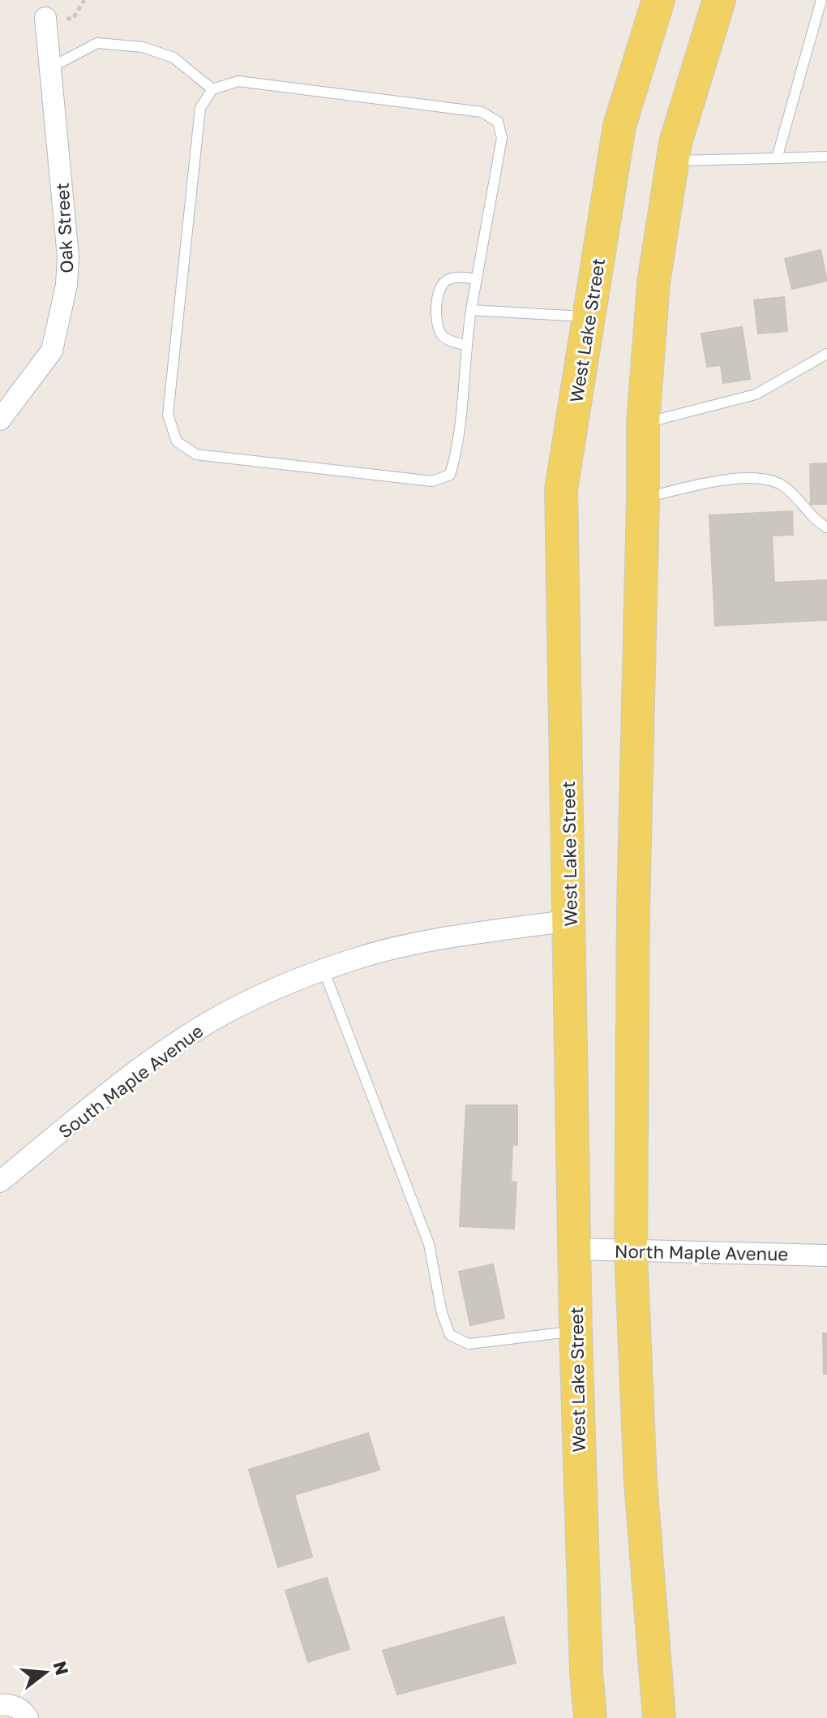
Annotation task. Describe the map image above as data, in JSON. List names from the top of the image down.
{
  "streets": {
    "main road": ["West Lake Street"],
    "street": ["Oak Street", "South Maple Avenue", "North Maple Avenue"]
  },
  "crossings": [
    ["West Lake Street", "South Maple Avenue"],
    ["West Lake Street", "North Maple Avenue"]
  ],
  "north": "right"
}
